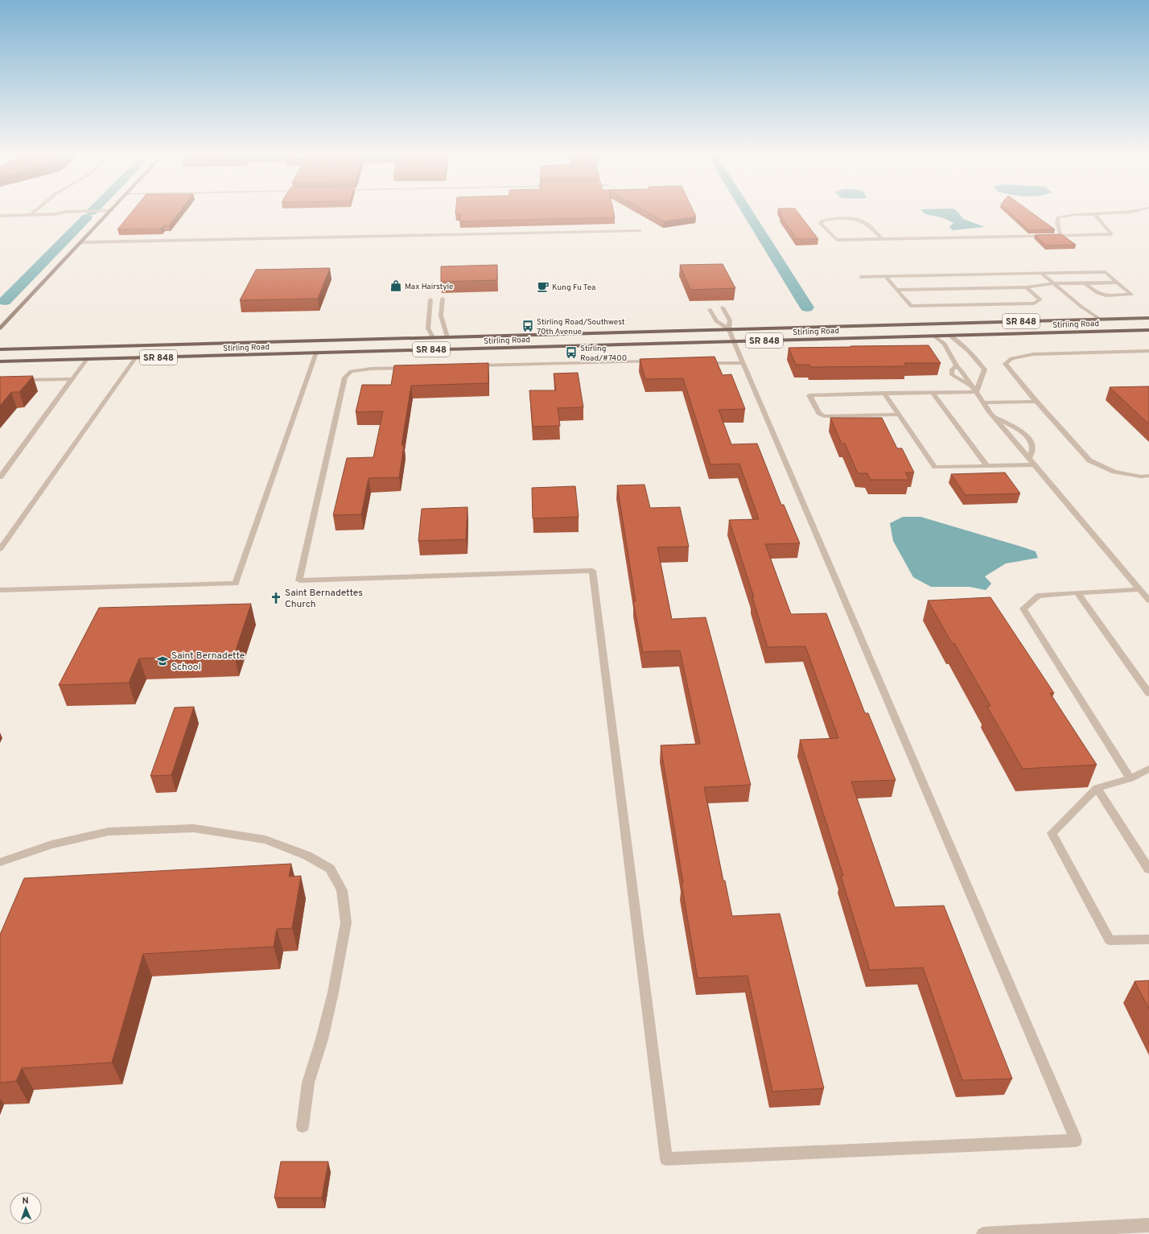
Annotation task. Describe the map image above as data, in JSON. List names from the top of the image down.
{
  "streets": {
    "main road": ["SR 848", "Stirling Road"]
  },
  "places": {
    "shop": ["Max Hairstyle"],
    "cafe": ["Kung Fu Tea"],
    "bus stop": ["Stirling Road/Southwest 70th Avenue", "Stirling Road/#7400"],
    "church": ["Saint Bernadettes Church"],
    "school or university": ["Saint Bernadette School"]
  },
  "north": "top"
}
